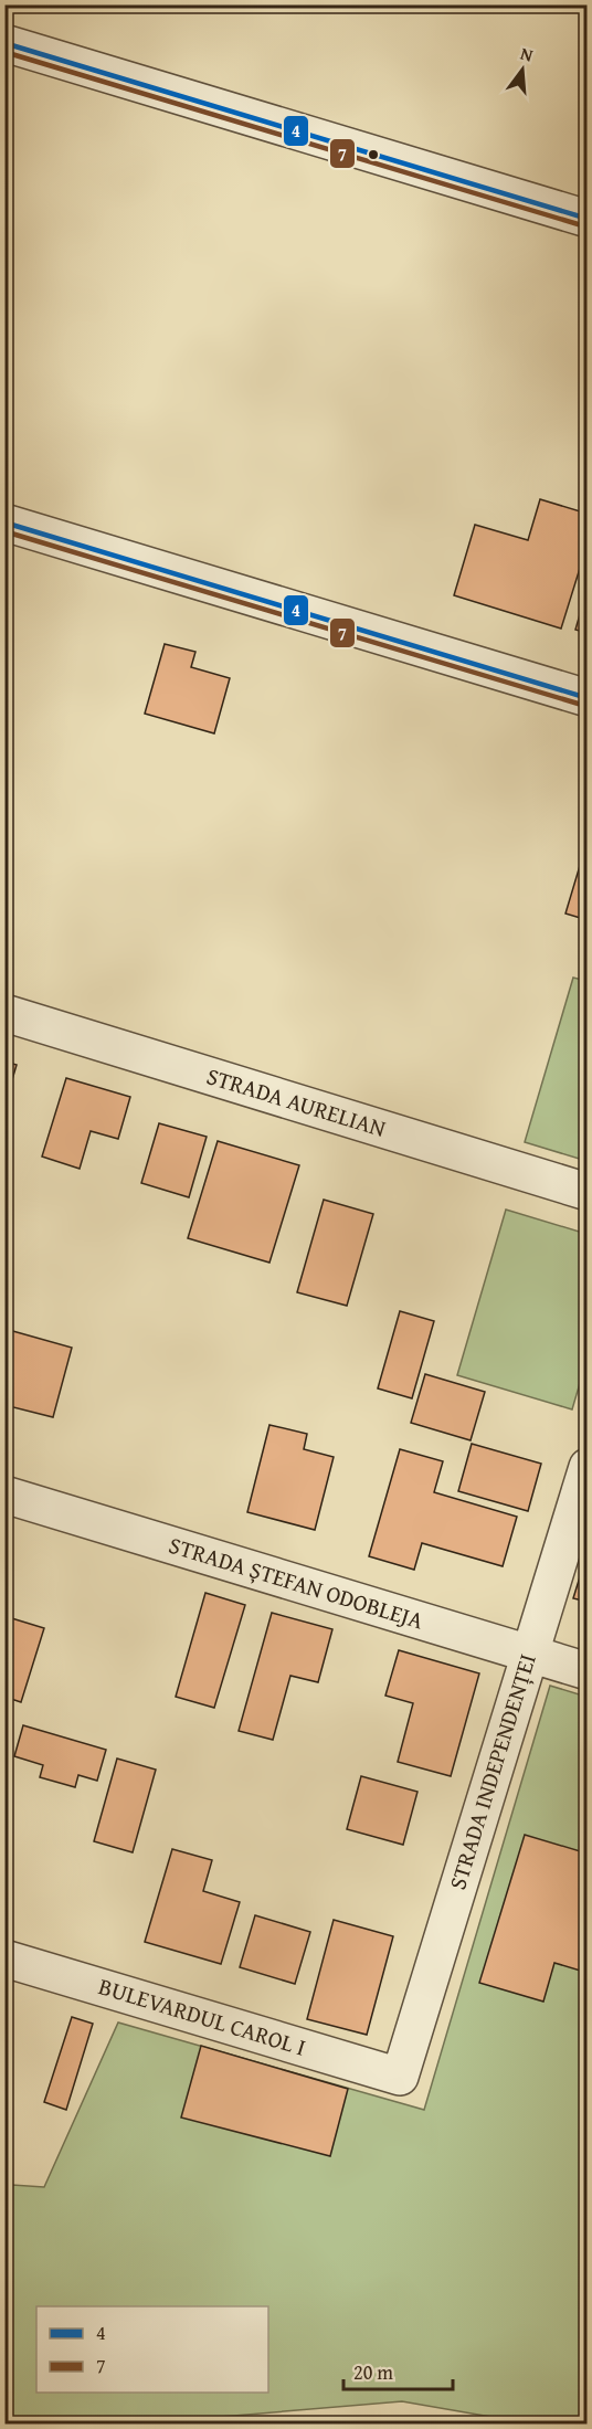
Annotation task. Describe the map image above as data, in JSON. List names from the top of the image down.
{
  "streets": {
    "street": [
      "STRADA AURELIAN",
      "STRADA ȘTEFAN ODOBLEJA",
      "STRADA INDEPENDENȚEI",
      "BULEVARDUL CAROL I"
    ]
  },
  "crossings": [
    ["STRADA ȘTEFAN ODOBLEJA", "STRADA INDEPENDENȚEI"],
    ["STRADA INDEPENDENȚEI", "BULEVARDUL CAROL I"]
  ],
  "lines": ["transit line 4", "transit line 7"],
  "legend": ["4", "7"],
  "scale_bar": "20 m",
  "north": "top"
}
